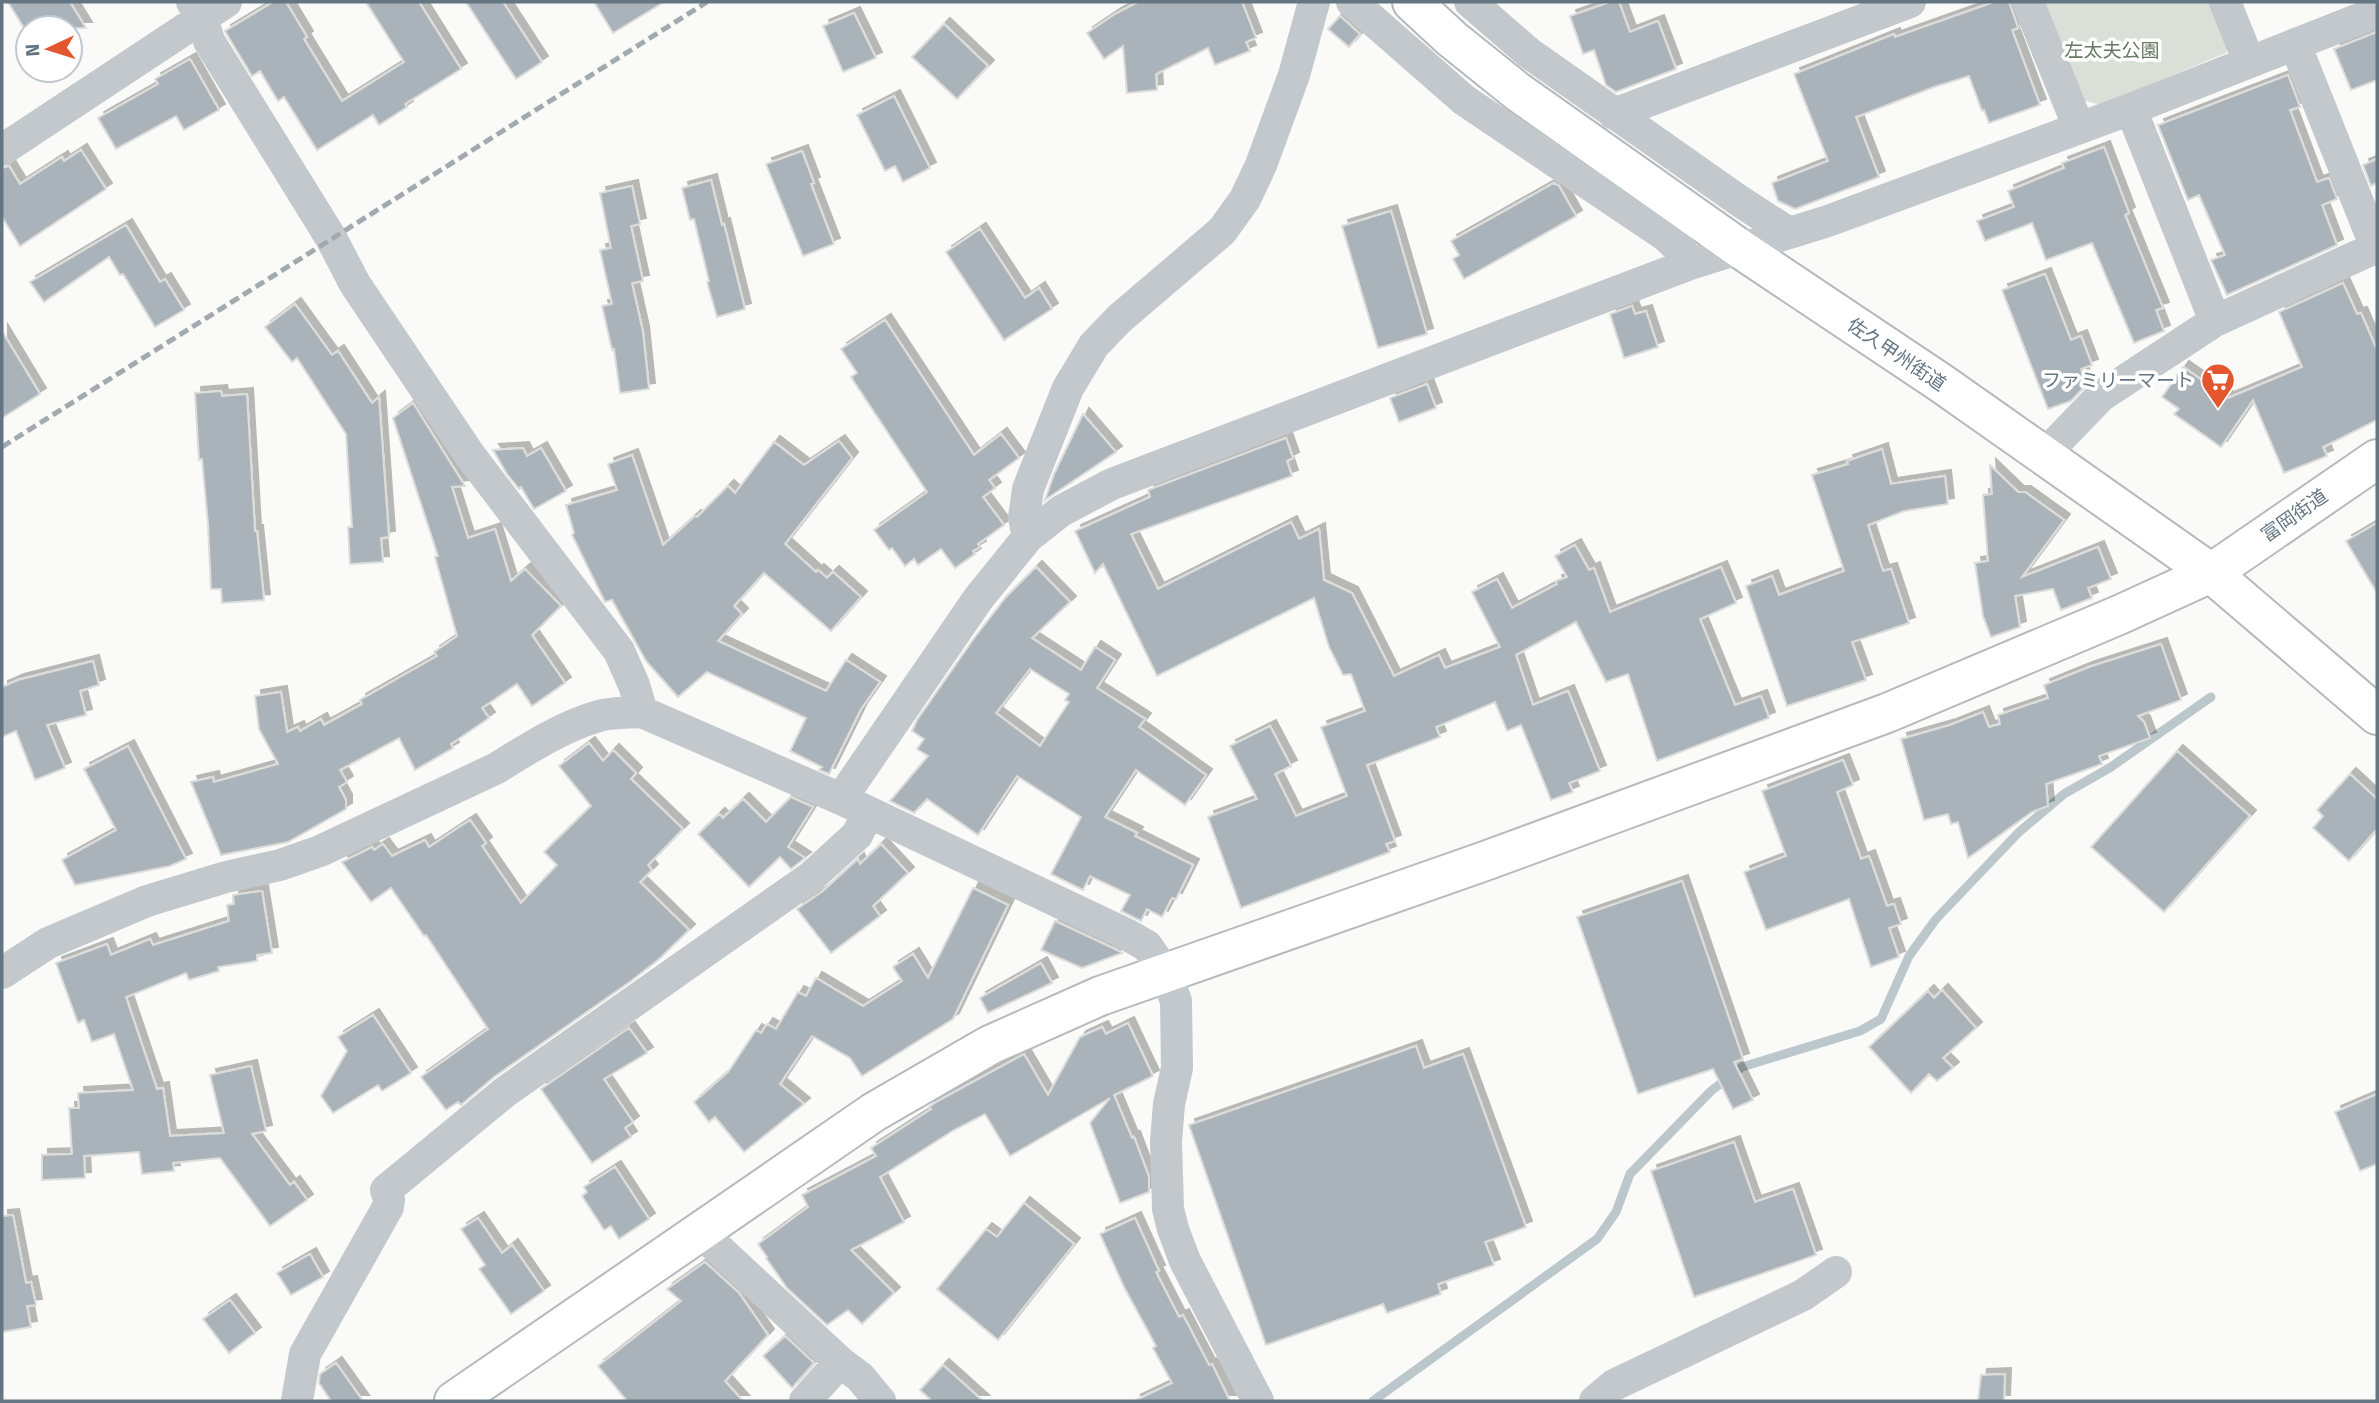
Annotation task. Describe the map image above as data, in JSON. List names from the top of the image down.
{
  "streets": {
    "main road": ["佐久甲州街道", "富岡街道"]
  },
  "crossings": [
    ["佐久甲州街道", "富岡街道"]
  ],
  "parks": ["左太夫公園"],
  "places": {
    "supermarket": ["ファミリーマート"]
  },
  "north": "left"
}
